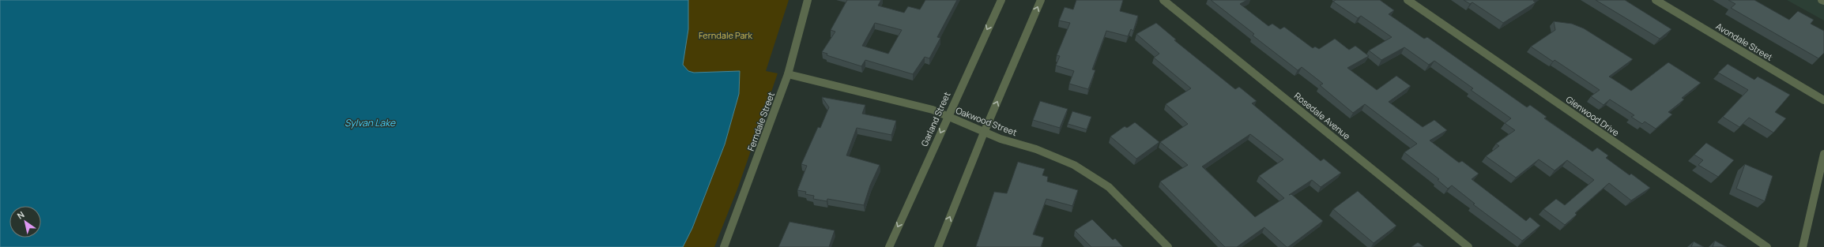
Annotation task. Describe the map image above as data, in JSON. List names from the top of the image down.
{
  "streets": {
    "street": [
      "Avondale Street",
      "Rosedale Avenue",
      "Glenwood Drive",
      "Garland Street",
      "Ferndale Street",
      "Oakwood Street"
    ]
  },
  "crossings": [
    ["Garland Street", "Oakwood Street"],
    ["Ferndale Street", "Oakwood Street"]
  ],
  "water": ["Sylvan Lake"],
  "parks": ["Ferndale Park"],
  "north": "top left"
}
